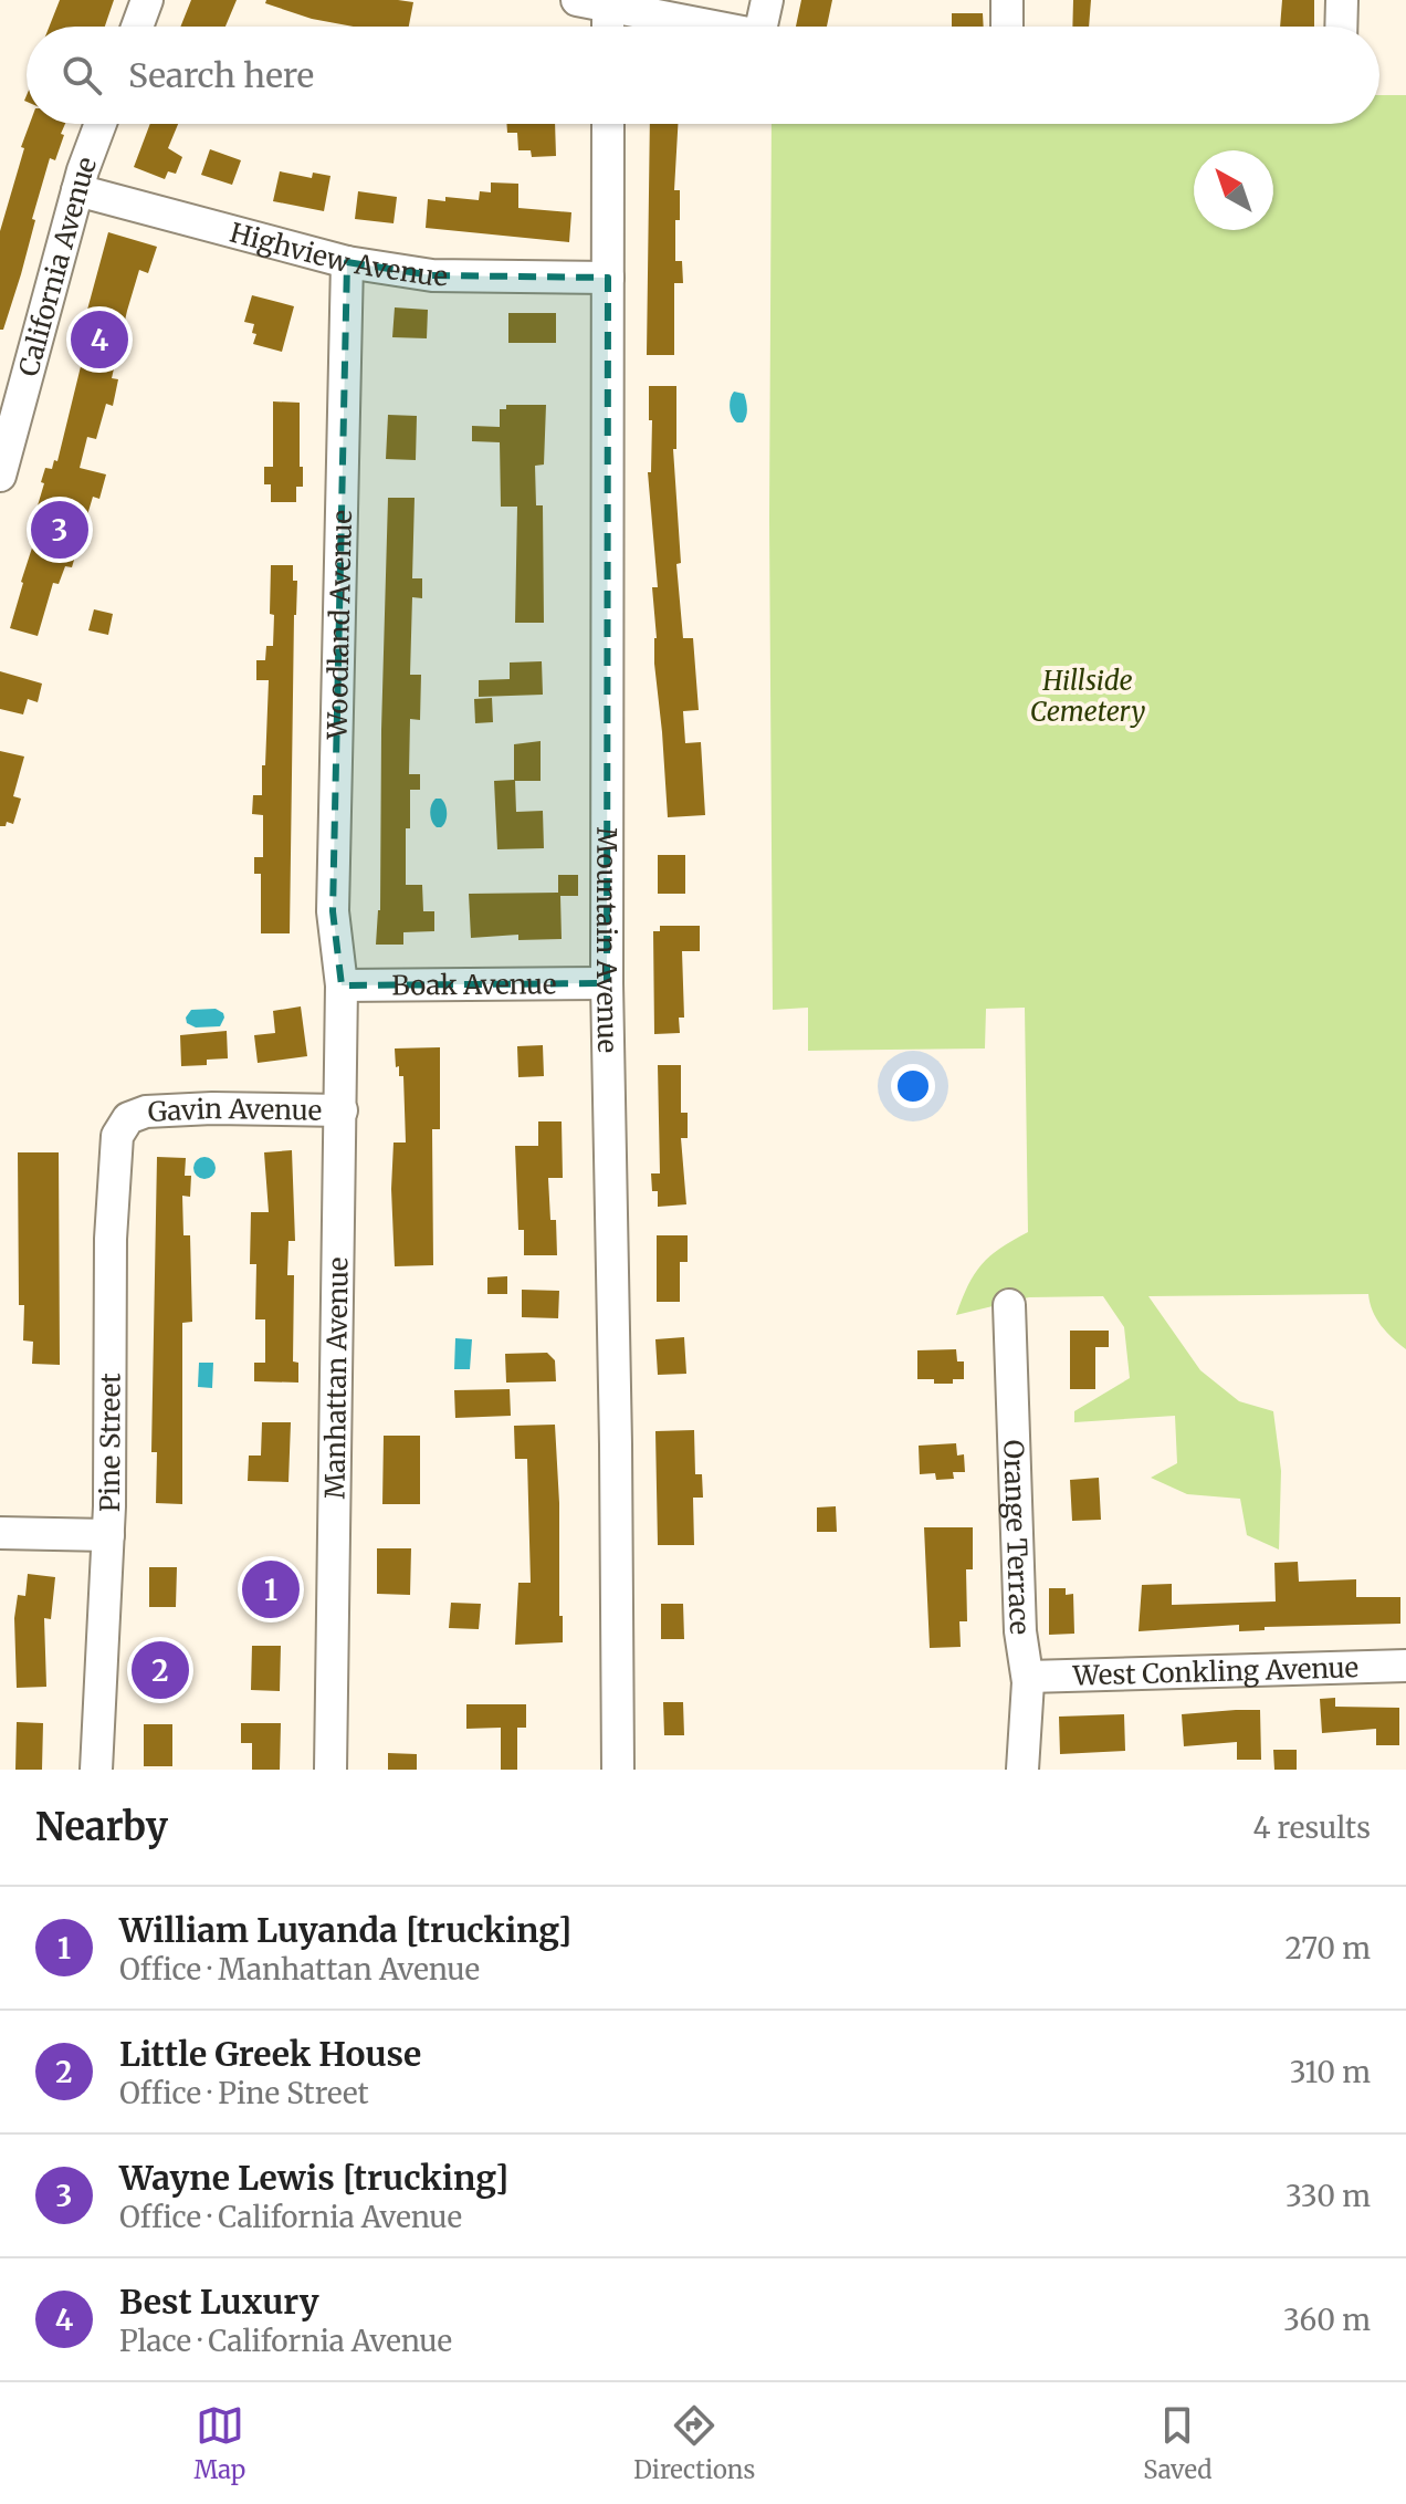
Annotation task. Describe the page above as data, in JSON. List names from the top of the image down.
{
  "streets": {
    "street": [
      "Highview Avenue",
      "California Avenue",
      "Woodland Avenue",
      "Mountain Avenue",
      "Boak Avenue",
      "Gavin Avenue",
      "Manhattan Avenue",
      "Pine Street",
      "Orange Terrace",
      "West Conkling Avenue"
    ]
  },
  "crossings": [
    ["Highview Avenue", "California Avenue"],
    ["Highview Avenue", "Woodland Avenue"],
    ["Highview Avenue", "Mountain Avenue"],
    ["Woodland Avenue", "Boak Avenue"],
    ["Woodland Avenue", "Manhattan Avenue"],
    ["Mountain Avenue", "Boak Avenue"],
    ["Boak Avenue", "Manhattan Avenue"],
    ["Gavin Avenue", "Manhattan Avenue"],
    ["Gavin Avenue", "Pine Street"],
    ["Orange Terrace", "West Conkling Avenue"]
  ],
  "parks": ["Hillside Cemetery"],
  "north": "top left",
  "page": {
    "search": "Search here",
    "pins": [
      "4",
      "3",
      "1",
      "2"
    ],
    "heading": ["Nearby", "4 results"],
    "list": [
      {
        "mark": "1",
        "name": "William Luyanda [trucking]",
        "note": "Office · Manhattan Avenue",
        "value": "270 m"
      },
      {
        "mark": "2",
        "name": "Little Greek House",
        "note": "Office · Pine Street",
        "value": "310 m"
      },
      {
        "mark": "3",
        "name": "Wayne Lewis [trucking]",
        "note": "Office · California Avenue",
        "value": "330 m"
      },
      {
        "mark": "4",
        "name": "Best Luxury",
        "note": "Place · California Avenue",
        "value": "360 m"
      }
    ],
    "nav": ["Map", "Directions", "Saved"]
  }
}
